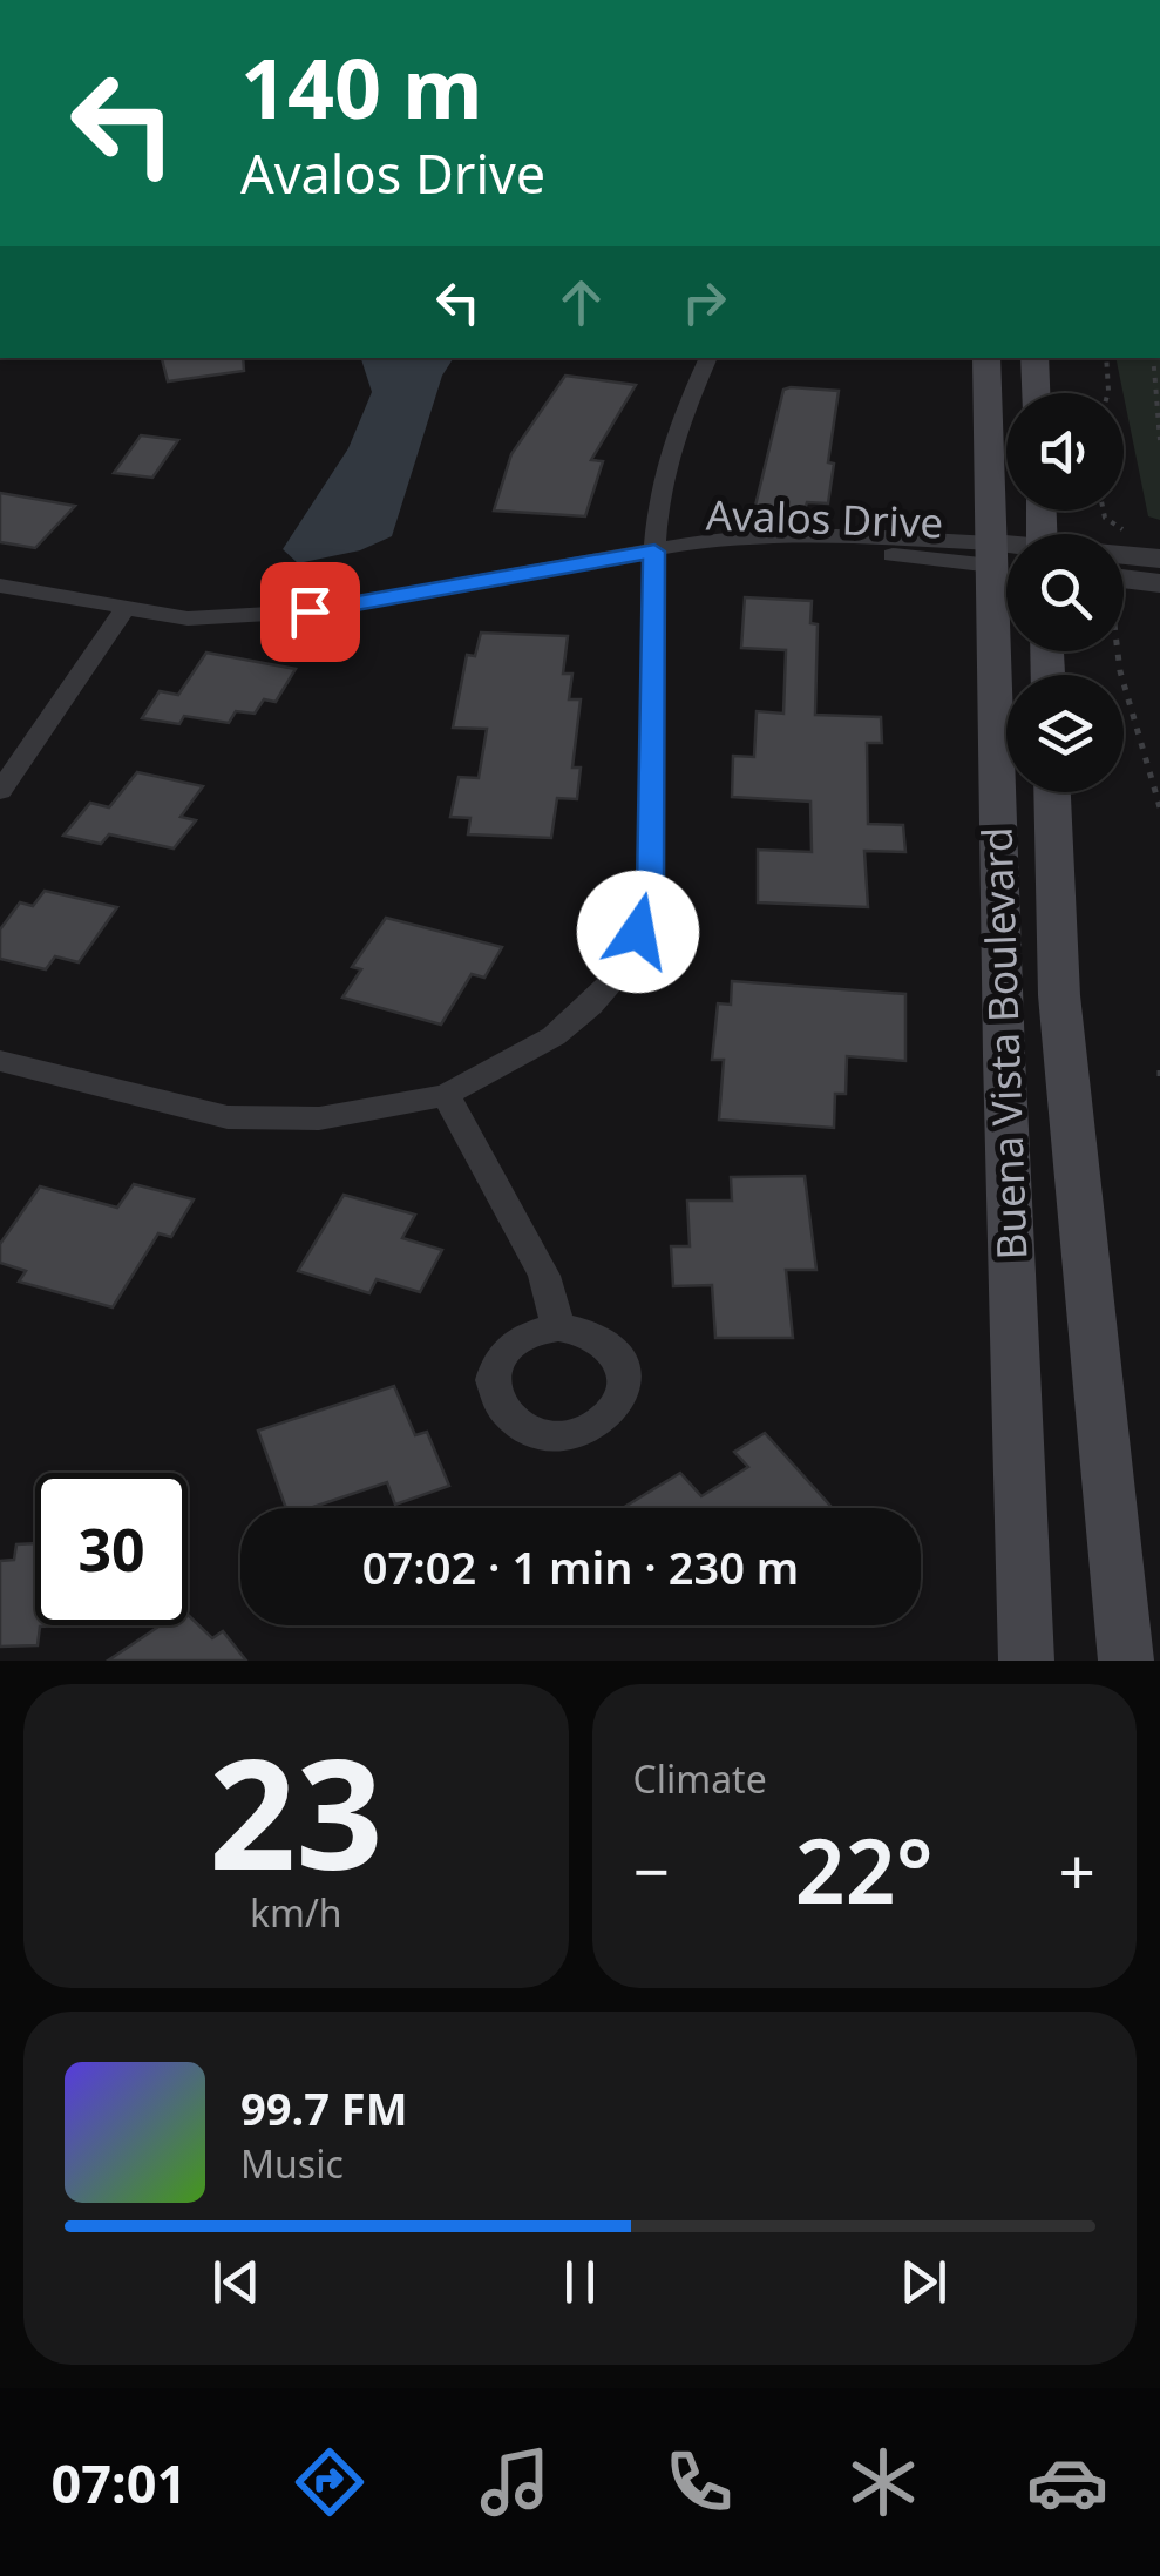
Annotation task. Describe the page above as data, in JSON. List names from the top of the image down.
{
  "streets": {
    "main road": ["Buena Vista Boulevard"],
    "street": ["Avalos Drive"]
  },
  "page": {
    "turn": ["140 m", "Avalos Drive"],
    "limit": "30",
    "trip": "07:02 · 1 min · 230 m",
    "tile": [
      ["23", "km/h"],
      "Climate"
    ],
    "heat": ["−", "22°", "+"],
    "song": ["99.7 FM", "Music"],
    "tabs": "07:01"
  }
}
